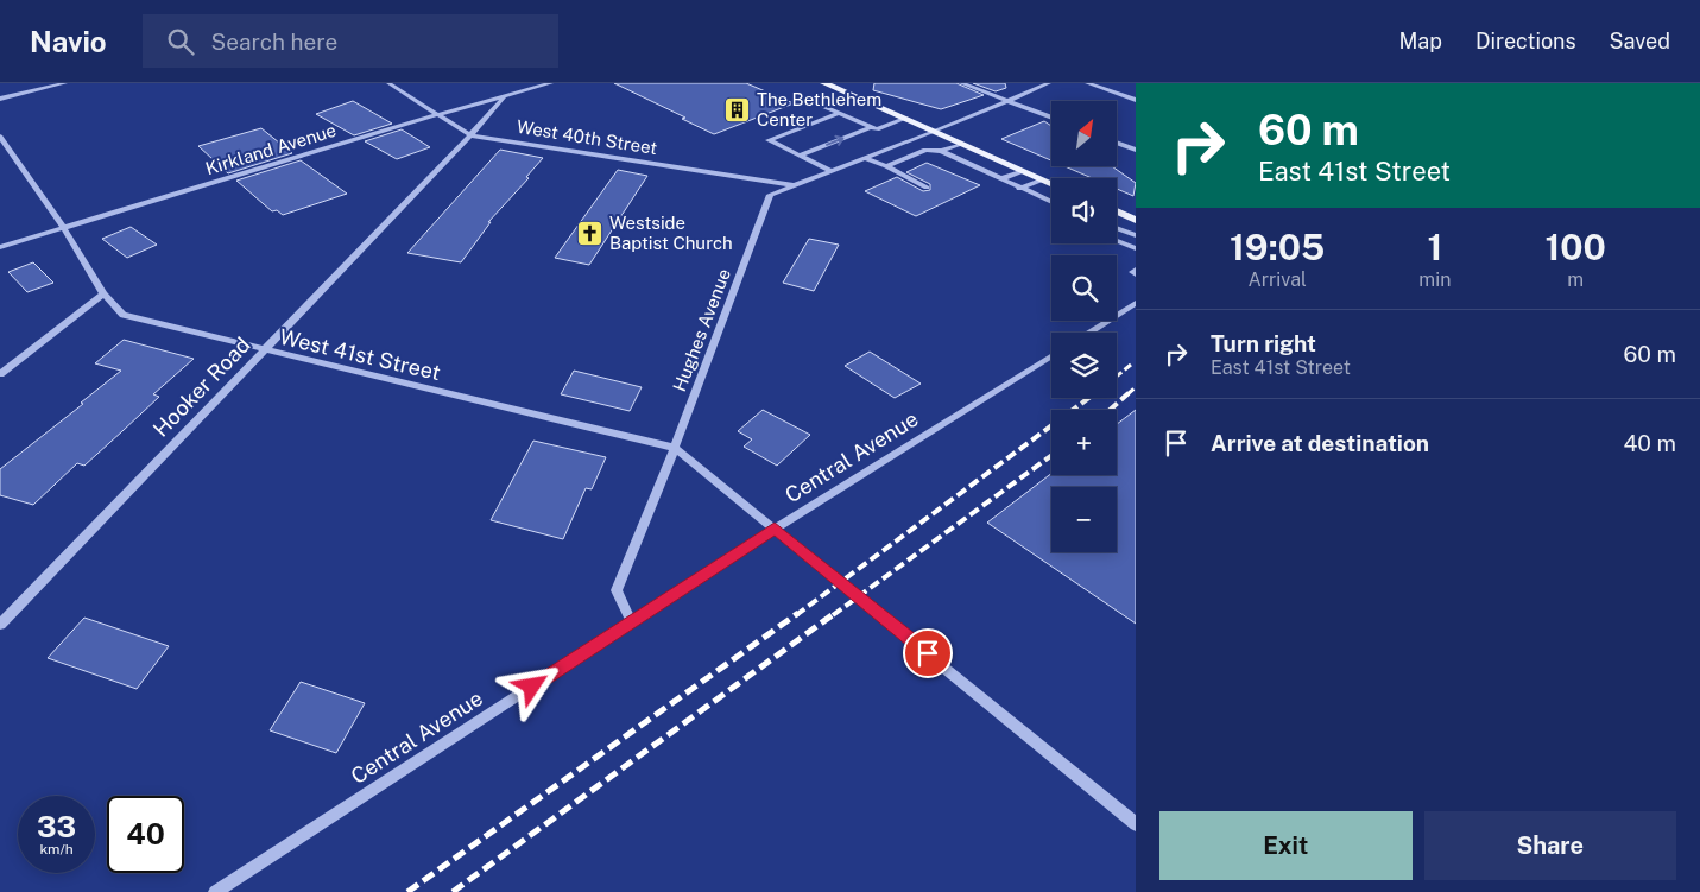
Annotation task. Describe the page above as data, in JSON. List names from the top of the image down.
{
  "streets": {
    "street": [
      "West 40th Street",
      "Kirkland Avenue",
      "Hughes Avenue",
      "West 41st Street",
      "Hooker Road",
      "Central Avenue"
    ]
  },
  "crossings": [
    ["West 40th Street", "Kirkland Avenue"],
    ["West 40th Street", "Hughes Avenue"],
    ["West 40th Street", "Hooker Road"],
    ["Kirkland Avenue", "West 41st Street"],
    ["Kirkland Avenue", "Hooker Road"],
    ["Hughes Avenue", "West 41st Street"],
    ["Hughes Avenue", "Central Avenue"],
    ["West 41st Street", "Hooker Road"],
    ["West 41st Street", "Central Avenue"]
  ],
  "places": {
    "building": ["The Bethlehem Center"],
    "church": ["Westside Baptist Church"]
  },
  "north": "top right",
  "page": {
    "header": "Navio",
    "search": "Search here",
    "nav": ["Map", "Directions", "Saved"],
    "turn": ["60 m", "East 41st Street"],
    "map_buttons": ["+", "−"],
    "eta": [
      "19:05",
      "Arrival",
      "1",
      "min",
      "100",
      "m"
    ],
    "list": [
      {
        "name": "Turn right",
        "note": "East 41st Street",
        "value": "60 m"
      },
      {
        "name": "Arrive at destination",
        "value": "40 m"
      }
    ],
    "speed": "33 km/h",
    "limit": "40",
    "buttons": ["Exit", "Share"]
  }
}
